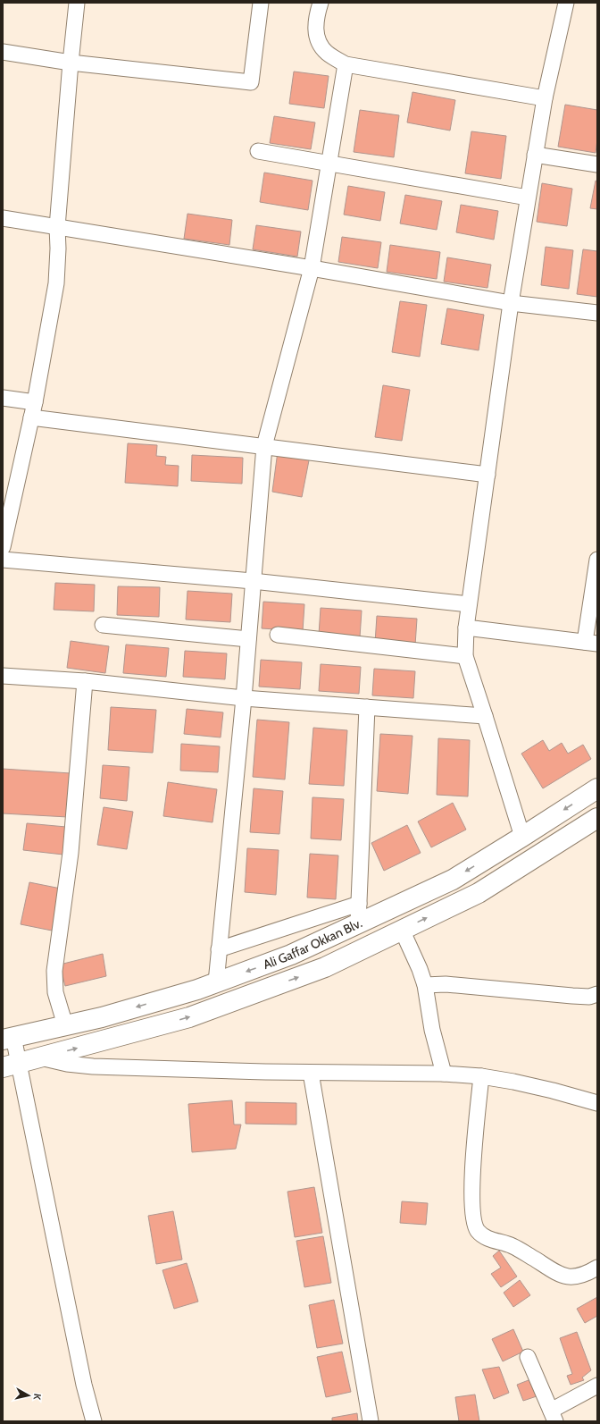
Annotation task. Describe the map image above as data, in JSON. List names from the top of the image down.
{
  "streets": {
    "main road": ["Ali Gaffar Okkan Blv."]
  },
  "north": "right"
}
